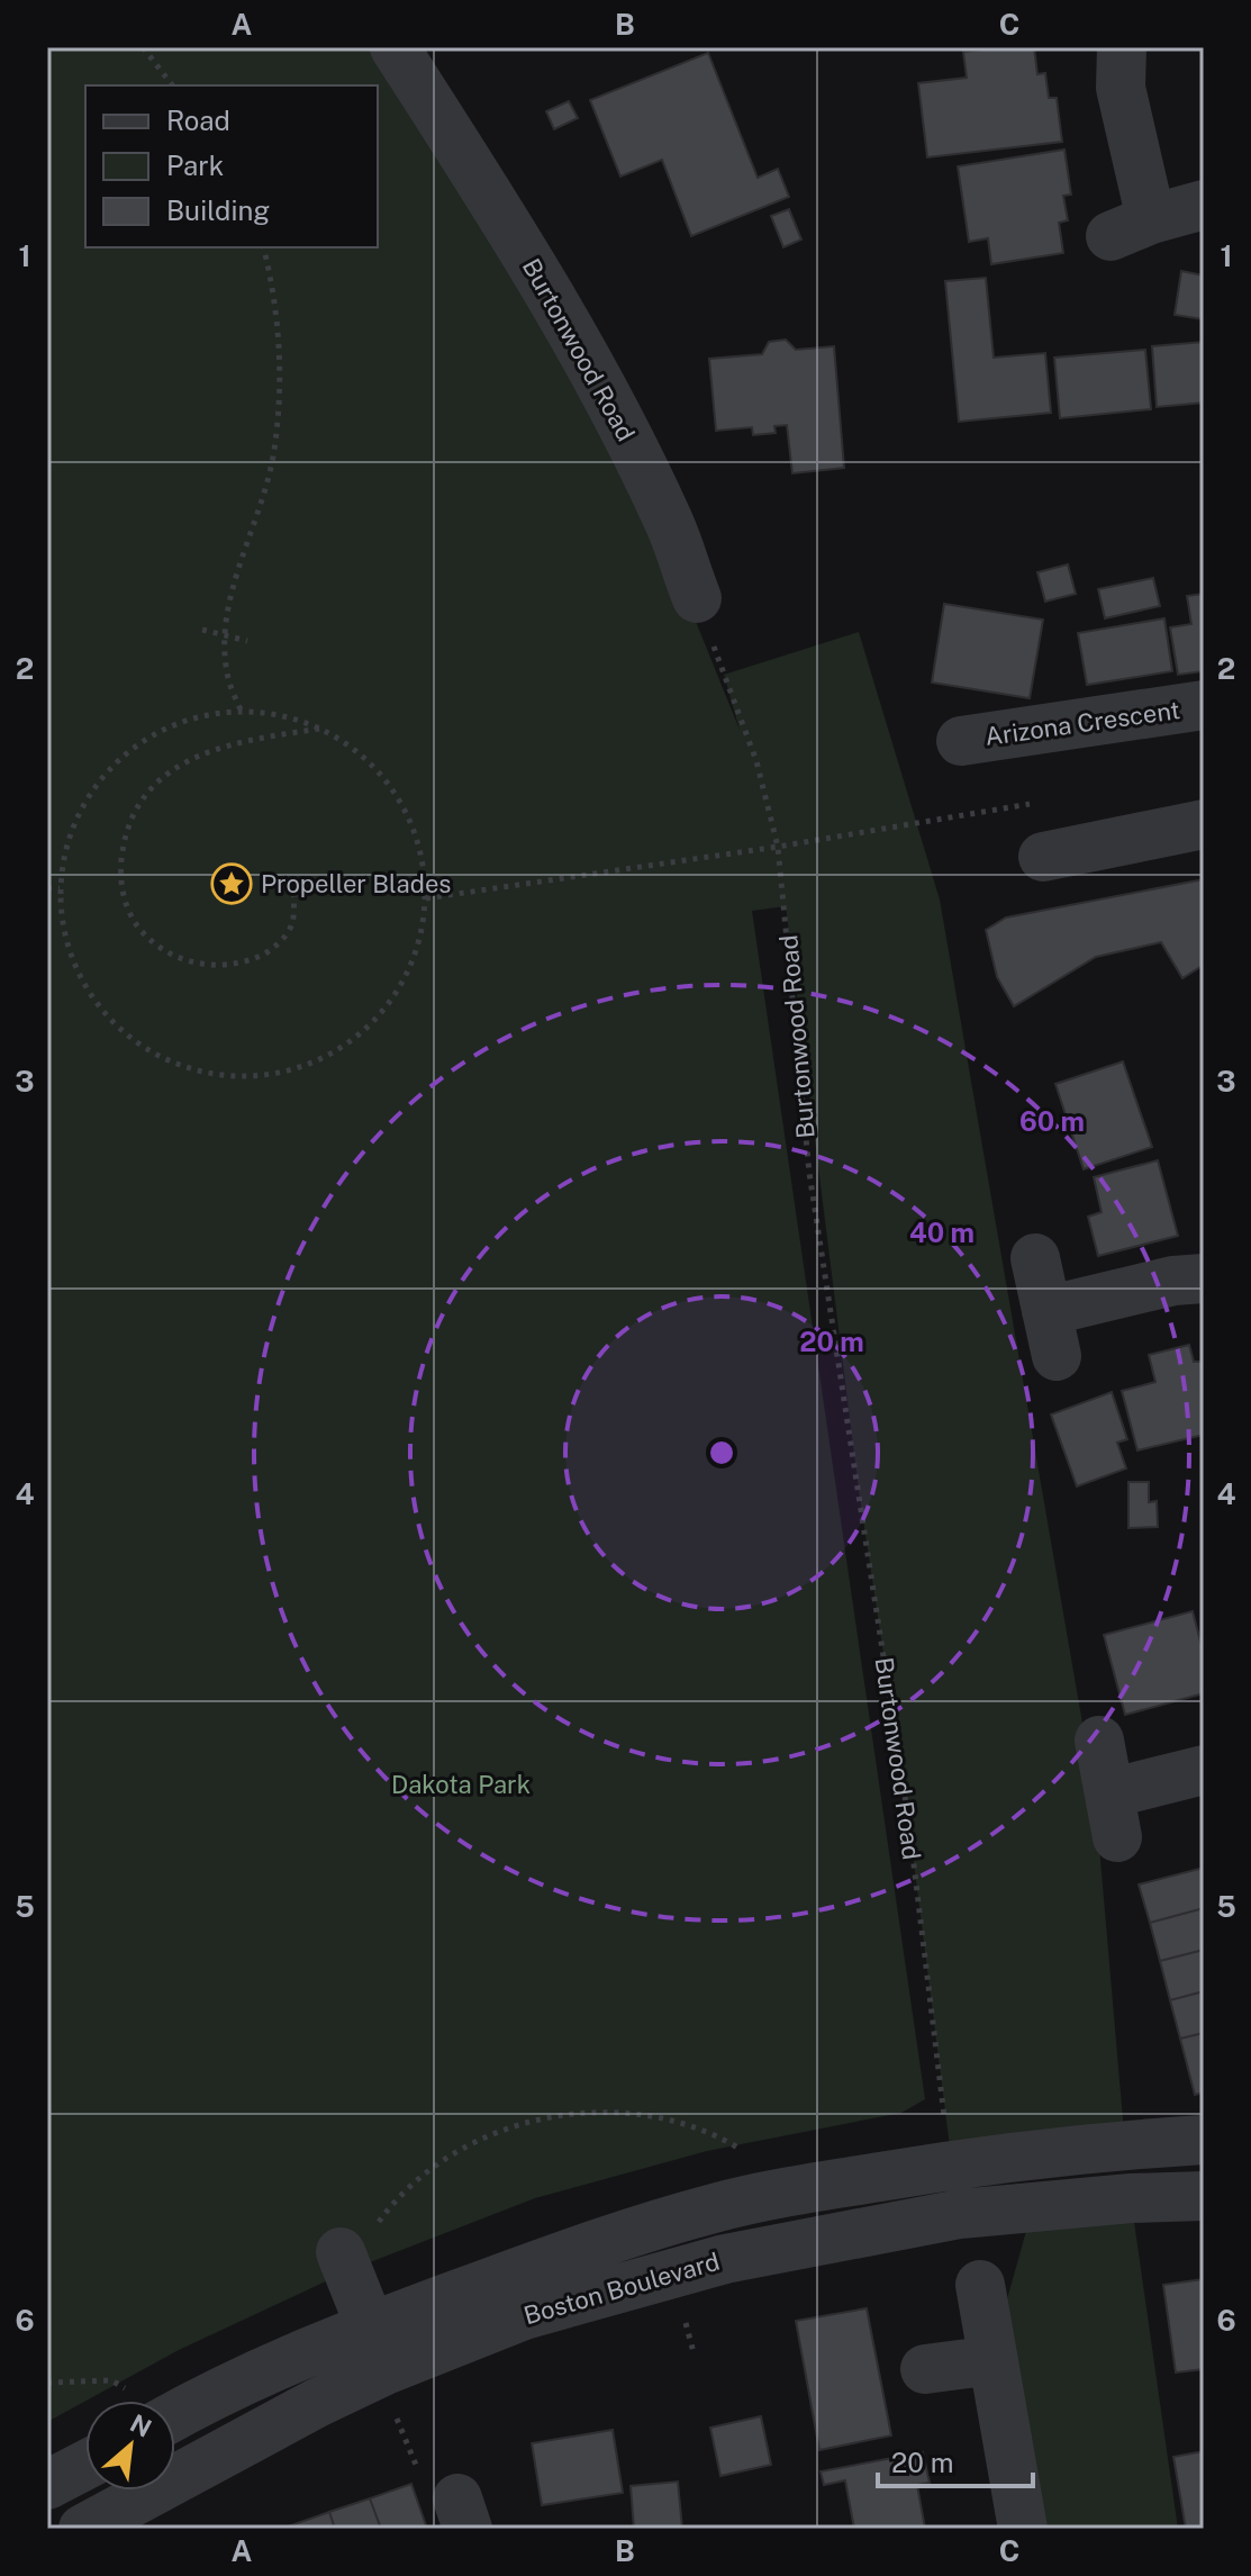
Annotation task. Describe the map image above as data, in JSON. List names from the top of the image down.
{
  "streets": {
    "street": ["Burtonwood Road", "Arizona Crescent", "Boston Boulevard"]
  },
  "parks": ["Dakota Park"],
  "places": {
    "place": ["Propeller Blades"]
  },
  "legend": ["Road", "Park", "Building"],
  "scale_bar": "20 m",
  "north": "top right",
  "grid": {
    "columns": ["A", "B", "C"],
    "rows": [
      "1",
      "2",
      "3",
      "4",
      "5",
      "6"
    ]
  },
  "rings": ["60 m", "40 m", "20 m"]
}
